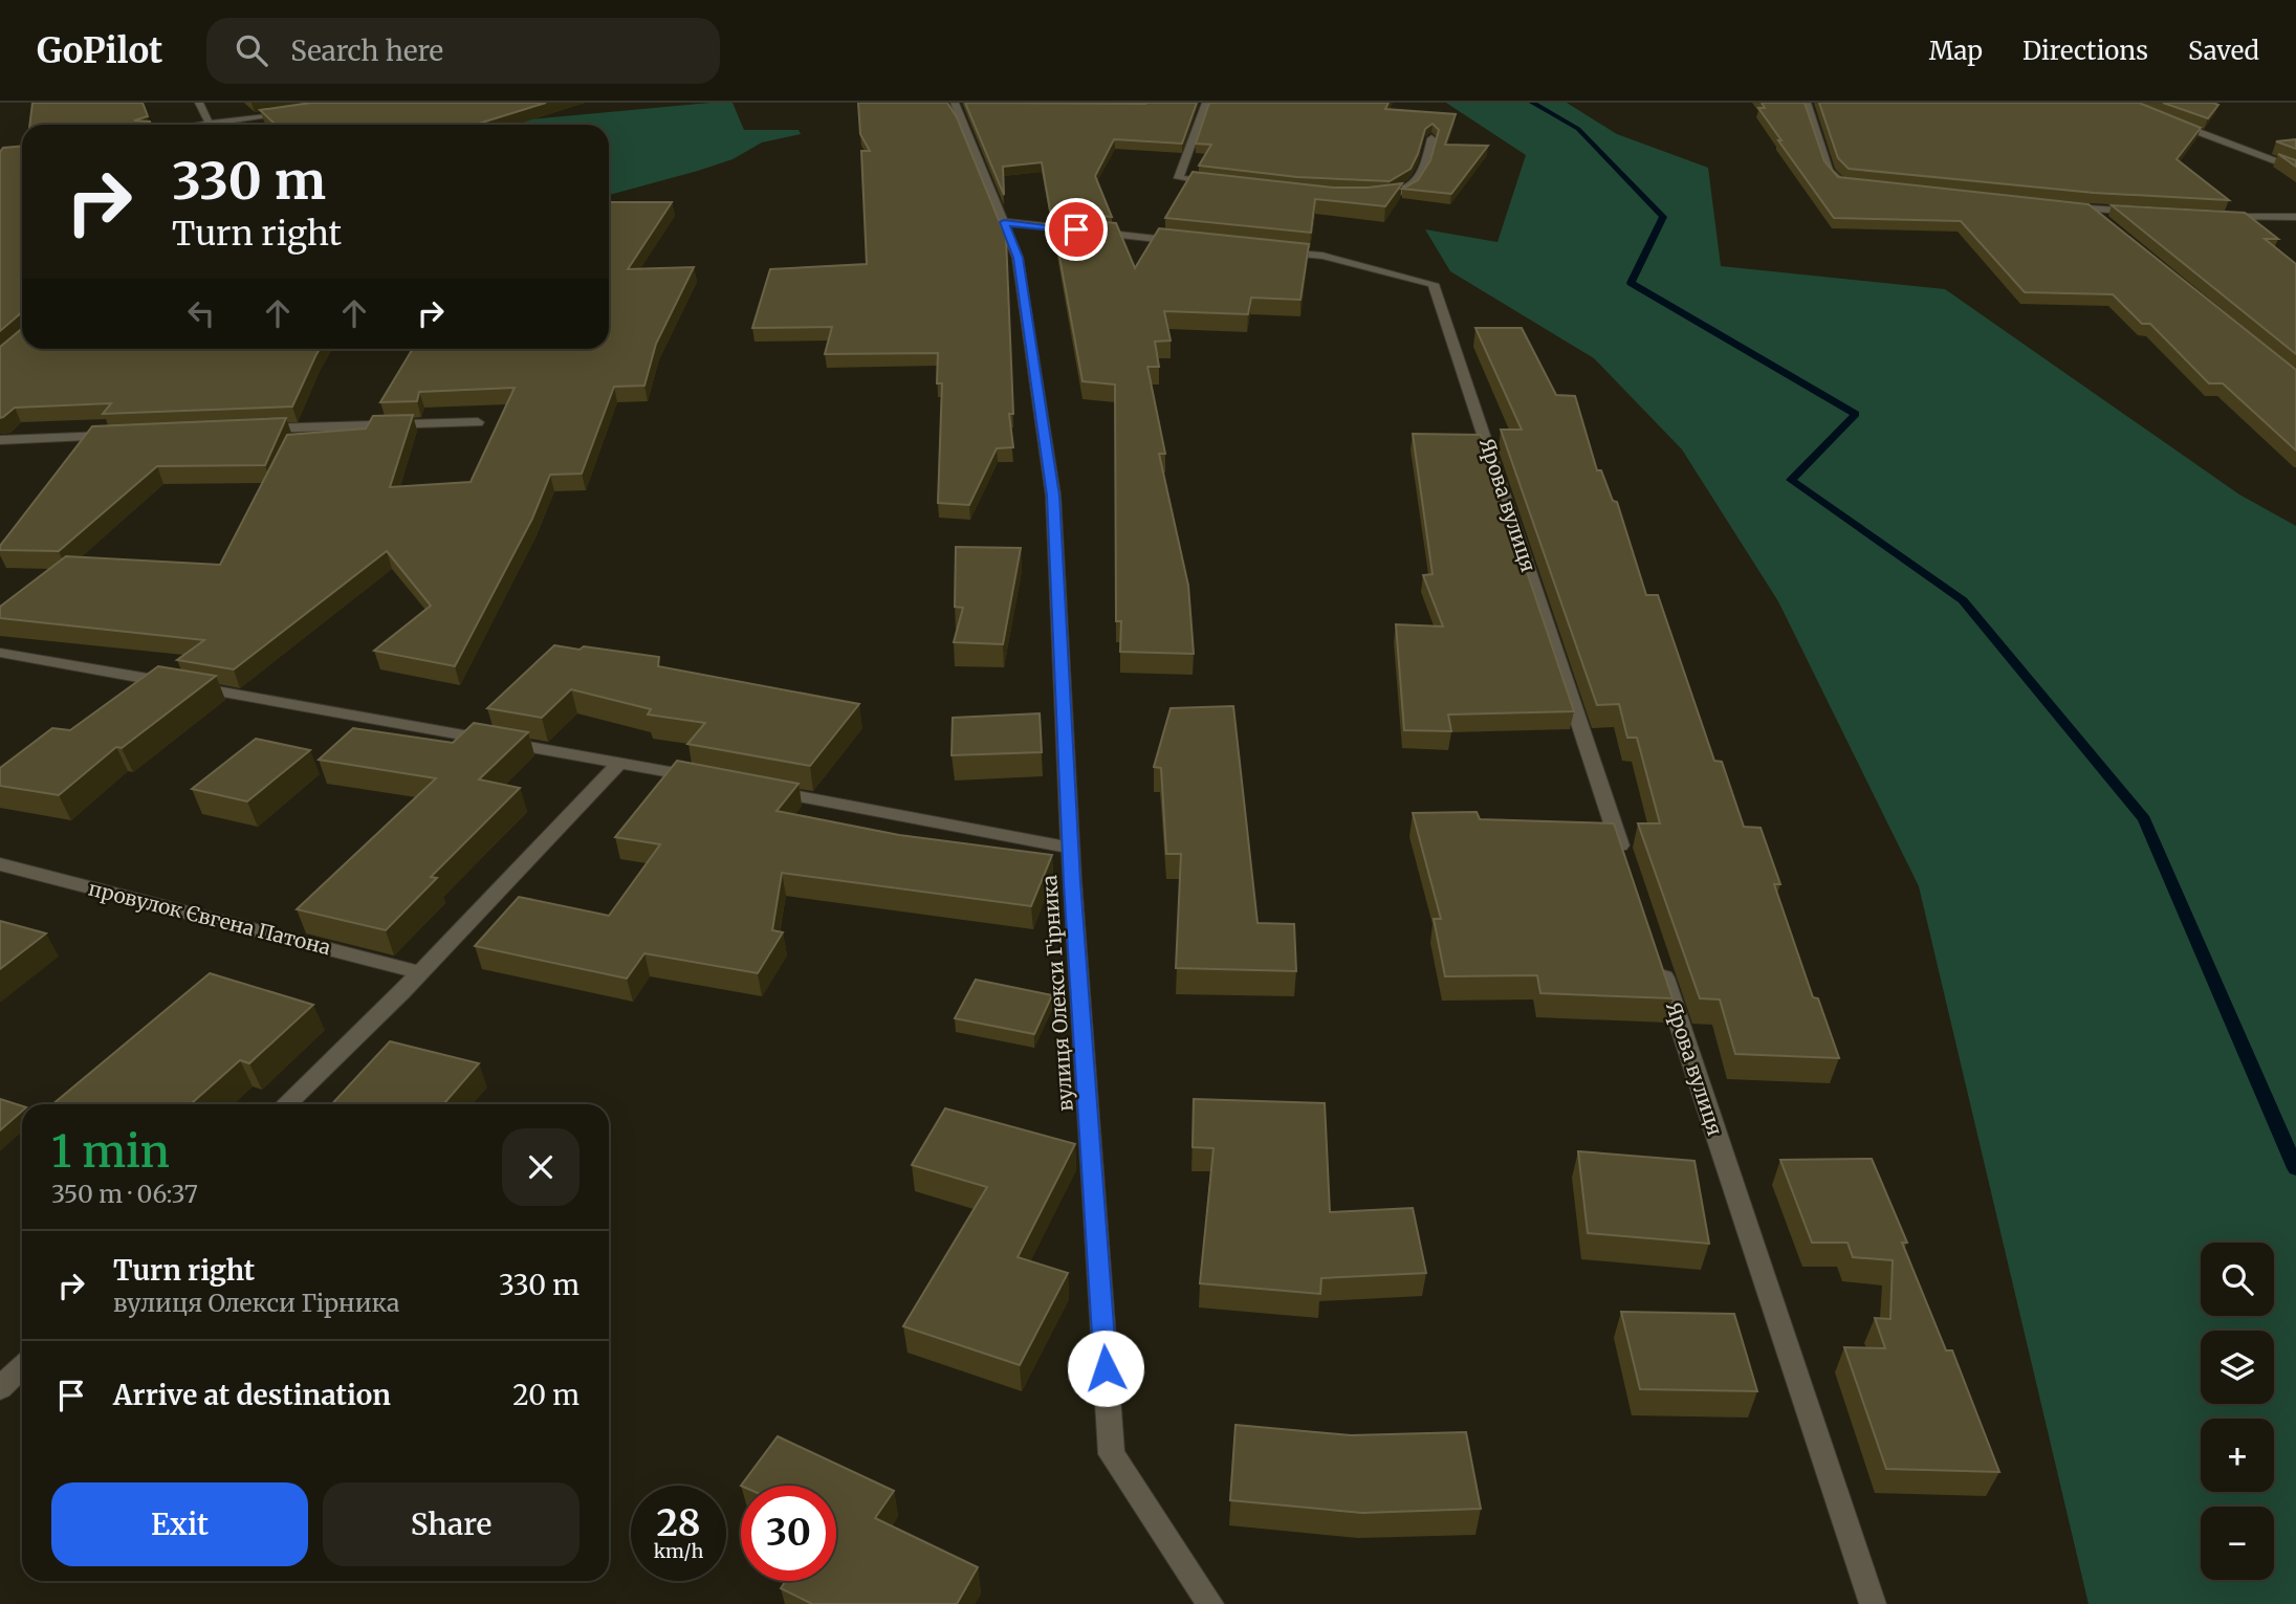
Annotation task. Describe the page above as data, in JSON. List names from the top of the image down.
{
  "streets": {
    "street": ["Ярова вулиця", "провулок Євгена Патона", "вулиця Олекси Гірника"]
  },
  "page": {
    "header": "GoPilot",
    "search": "Search here",
    "nav": ["Map", "Directions", "Saved"],
    "turn": ["330 m", "Turn right"],
    "heading": ["1 min", "350 m · 06:37"],
    "list": [
      {
        "name": "Turn right",
        "note": "вулиця Олекси Гірника",
        "value": "330 m"
      },
      {
        "name": "Arrive at destination",
        "value": "20 m"
      }
    ],
    "map_buttons": ["+", "−"],
    "buttons": ["Exit", "Share"],
    "speed": "28 km/h",
    "limit": "30"
  }
}
